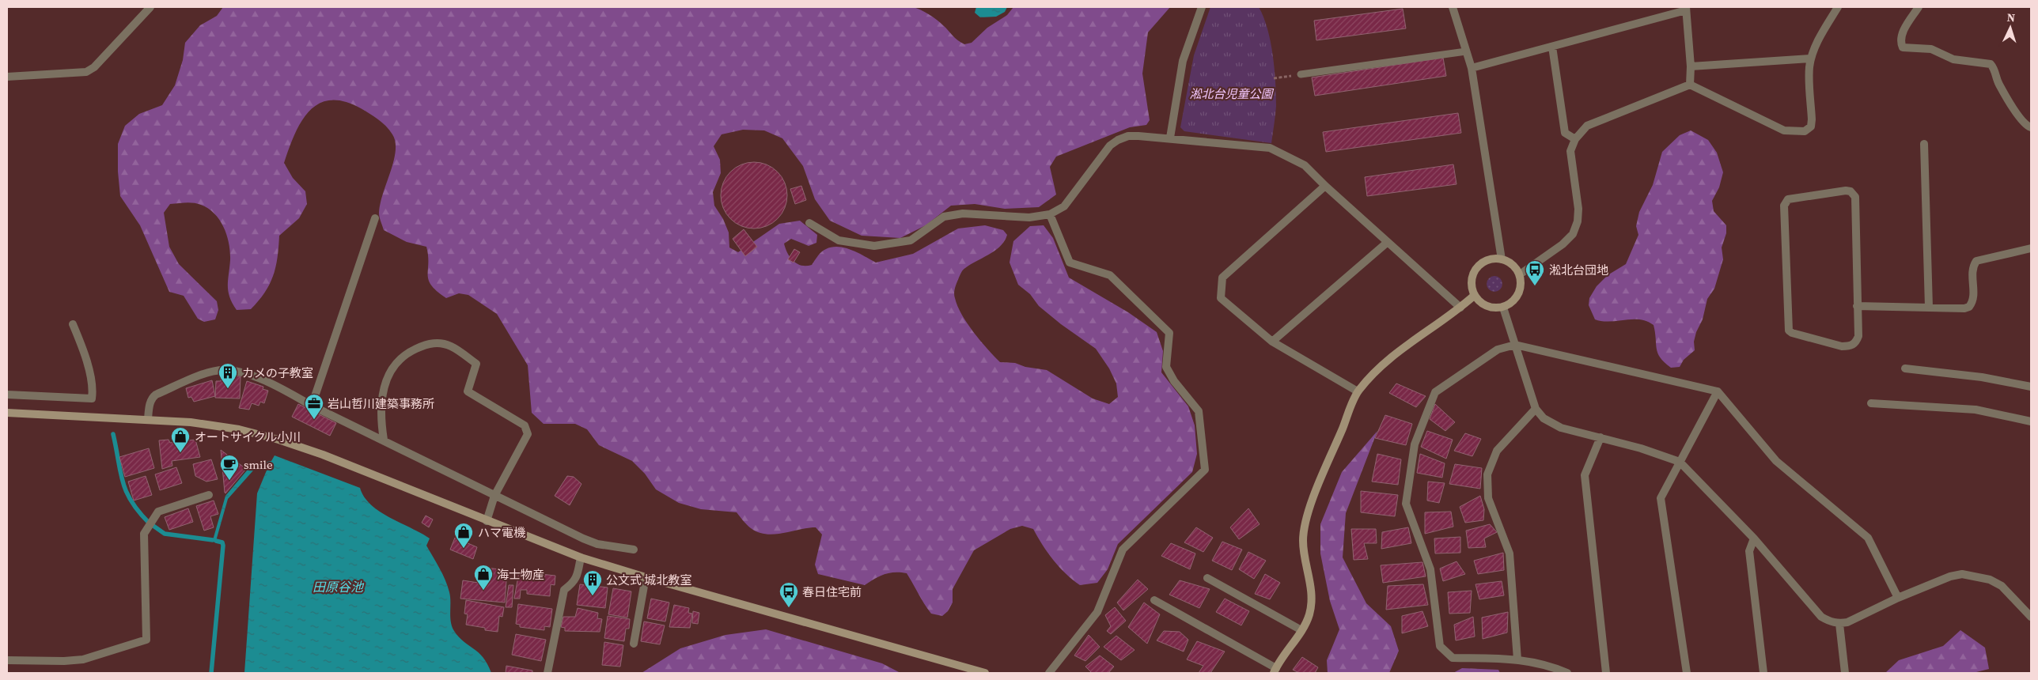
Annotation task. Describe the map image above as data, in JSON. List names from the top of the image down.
{
  "water": ["田原谷池"],
  "parks": ["淞北台児童公園"],
  "places": {
    "bus stop": ["淞北台団地", "春日住宅前"],
    "building": ["カメの子教室", "公文式 城北教室"],
    "office": ["岩山哲川建築事務所"],
    "shop": ["オートサイクル小川", "ハマ電機", "海士物産"],
    "cafe": ["smile"]
  },
  "north": "top"
}
